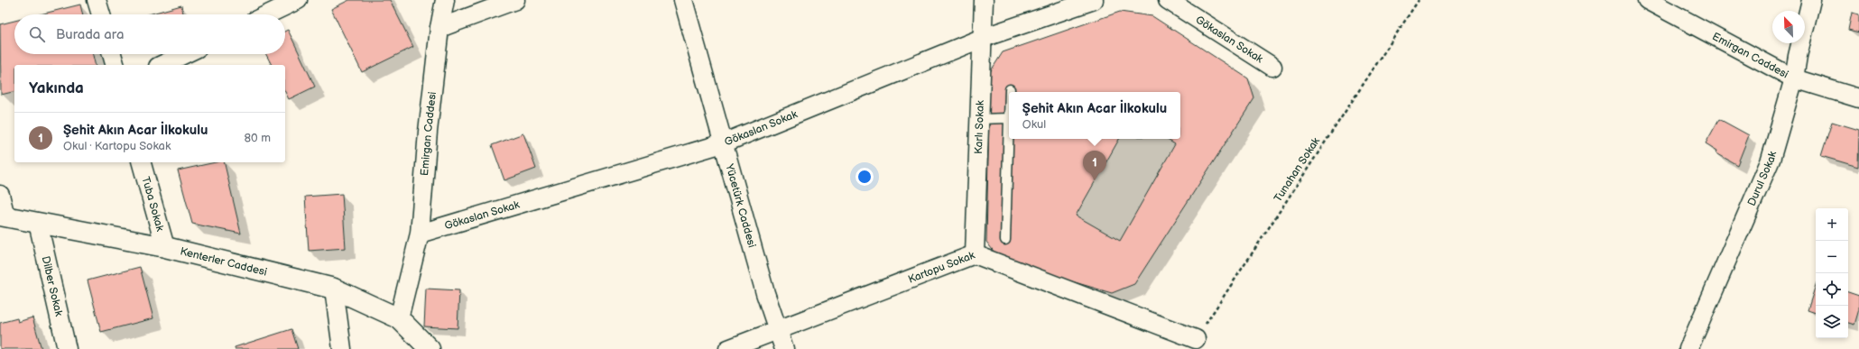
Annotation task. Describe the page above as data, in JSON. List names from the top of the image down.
{
  "streets": {
    "street": [
      "Gökaslan Sokak",
      "Emirgan Caddesi",
      "Karlı Sokak",
      "Durul Sokak",
      "Tuba Sokak",
      "Yücetürk Caddesi",
      "Kenterler Caddesi",
      "Kartopu Sokak",
      "Dilber Sokak"
    ],
    "path": ["Tunahan Sokak"]
  },
  "crossings": [
    ["Gökaslan Sokak", "Emirgan Caddesi"],
    ["Gökaslan Sokak", "Karlı Sokak"],
    ["Gökaslan Sokak", "Yücetürk Caddesi"],
    ["Emirgan Caddesi", "Durul Sokak"],
    ["Emirgan Caddesi", "Kenterler Caddesi"],
    ["Karlı Sokak", "Kartopu Sokak"],
    ["Tunahan Sokak", "Kartopu Sokak"],
    ["Tuba Sokak", "Kenterler Caddesi"],
    ["Yücetürk Caddesi", "Kartopu Sokak"],
    ["Kenterler Caddesi", "Dilber Sokak"]
  ],
  "north": "top left",
  "page": {
    "search": "Burada ara",
    "heading": "Yakında",
    "popup": ["Şehit Akın Acar İlkokulu", "Okul"],
    "list": [
      {
        "mark": "1",
        "name": "Şehit Akın Acar İlkokulu",
        "note": "Okul · Kartopu Sokak",
        "value": "80 m"
      }
    ],
    "pins": "1",
    "map_buttons": ["+", "−"]
  }
}
